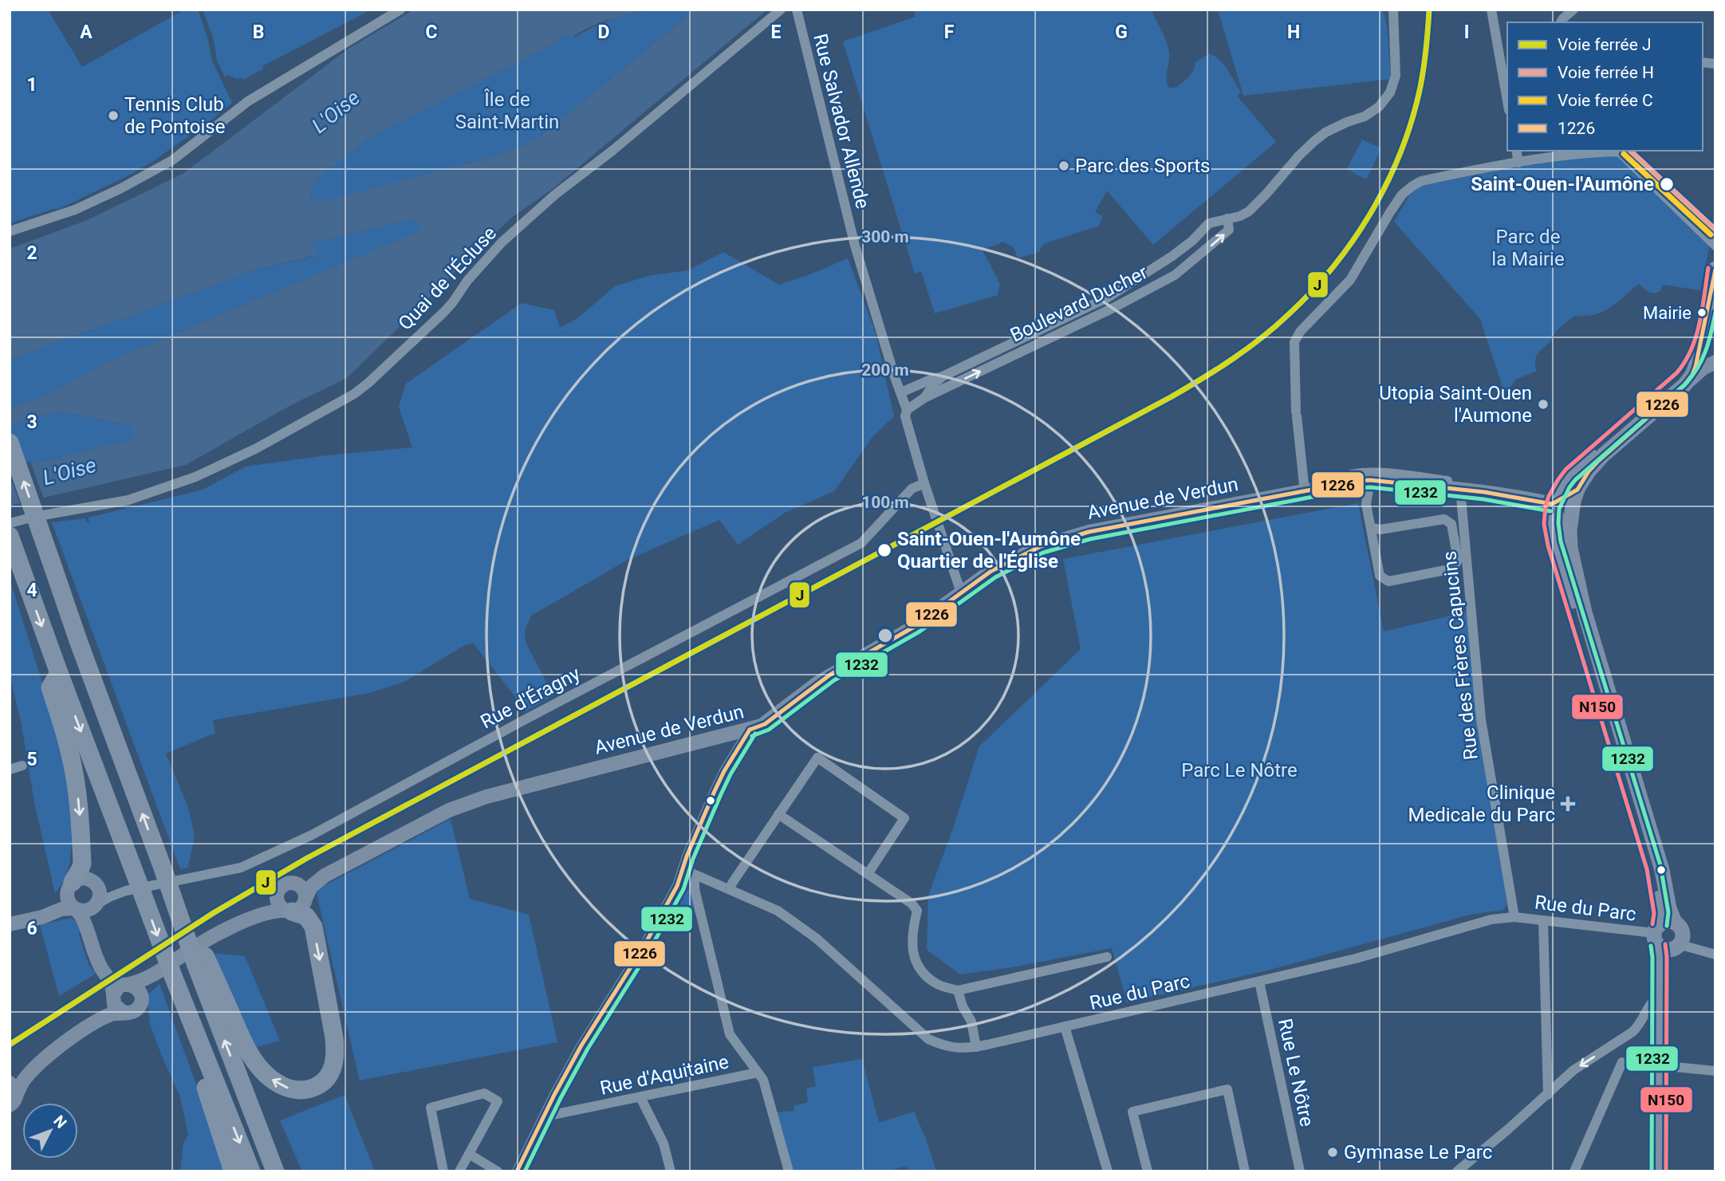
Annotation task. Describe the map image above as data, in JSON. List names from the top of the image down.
{
  "streets": {
    "main road": ["Avenue de Verdun"],
    "street": [
      "Rue Salvador Allende",
      "Quai de l'Écluse",
      "Boulevard Ducher",
      "Rue des Frères Capucins",
      "Rue d'Éragny",
      "Rue du Parc",
      "Rue Le Nôtre",
      "Rue d'Aquitaine"
    ]
  },
  "crossings": [
    ["Rue Salvador Allende", "Boulevard Ducher"],
    ["Rue Salvador Allende", "Avenue de Verdun"],
    ["Rue Salvador Allende", "Rue d'Éragny"],
    ["Avenue de Verdun", "Rue des Frères Capucins"],
    ["Rue des Frères Capucins", "Rue du Parc"],
    ["Rue du Parc", "Rue Le Nôtre"]
  ],
  "water": ["L'Oise"],
  "parks": ["Île de Saint-Martin", "Parc de la Mairie", "Parc Le Nôtre"],
  "places": {
    "other": [
      "Tennis Club de Pontoise",
      "Parc des Sports",
      "Saint-Ouen-l'Aumône",
      "Mairie",
      "Utopia Saint-Ouen l'Aumone",
      "Saint-Ouen-l'Aumône Quartier de l'Église",
      "Gymnase Le Parc"
    ],
    "health": ["Clinique Medicale du Parc"]
  },
  "lines": [
    "rail line J",
    "rail line H",
    "rail line C",
    "transit line N150",
    "transit line 1226",
    "transit line 1232"
  ],
  "legend": [
    "Voie ferrée J",
    "Voie ferrée H",
    "Voie ferrée C",
    "1226"
  ],
  "north": "top right",
  "grid": {
    "columns": [
      "A",
      "B",
      "C",
      "D",
      "E",
      "F",
      "G",
      "H",
      "I"
    ],
    "rows": [
      "1",
      "2",
      "3",
      "4",
      "5",
      "6"
    ]
  },
  "rings": ["300 m", "200 m", "100 m"]
}
